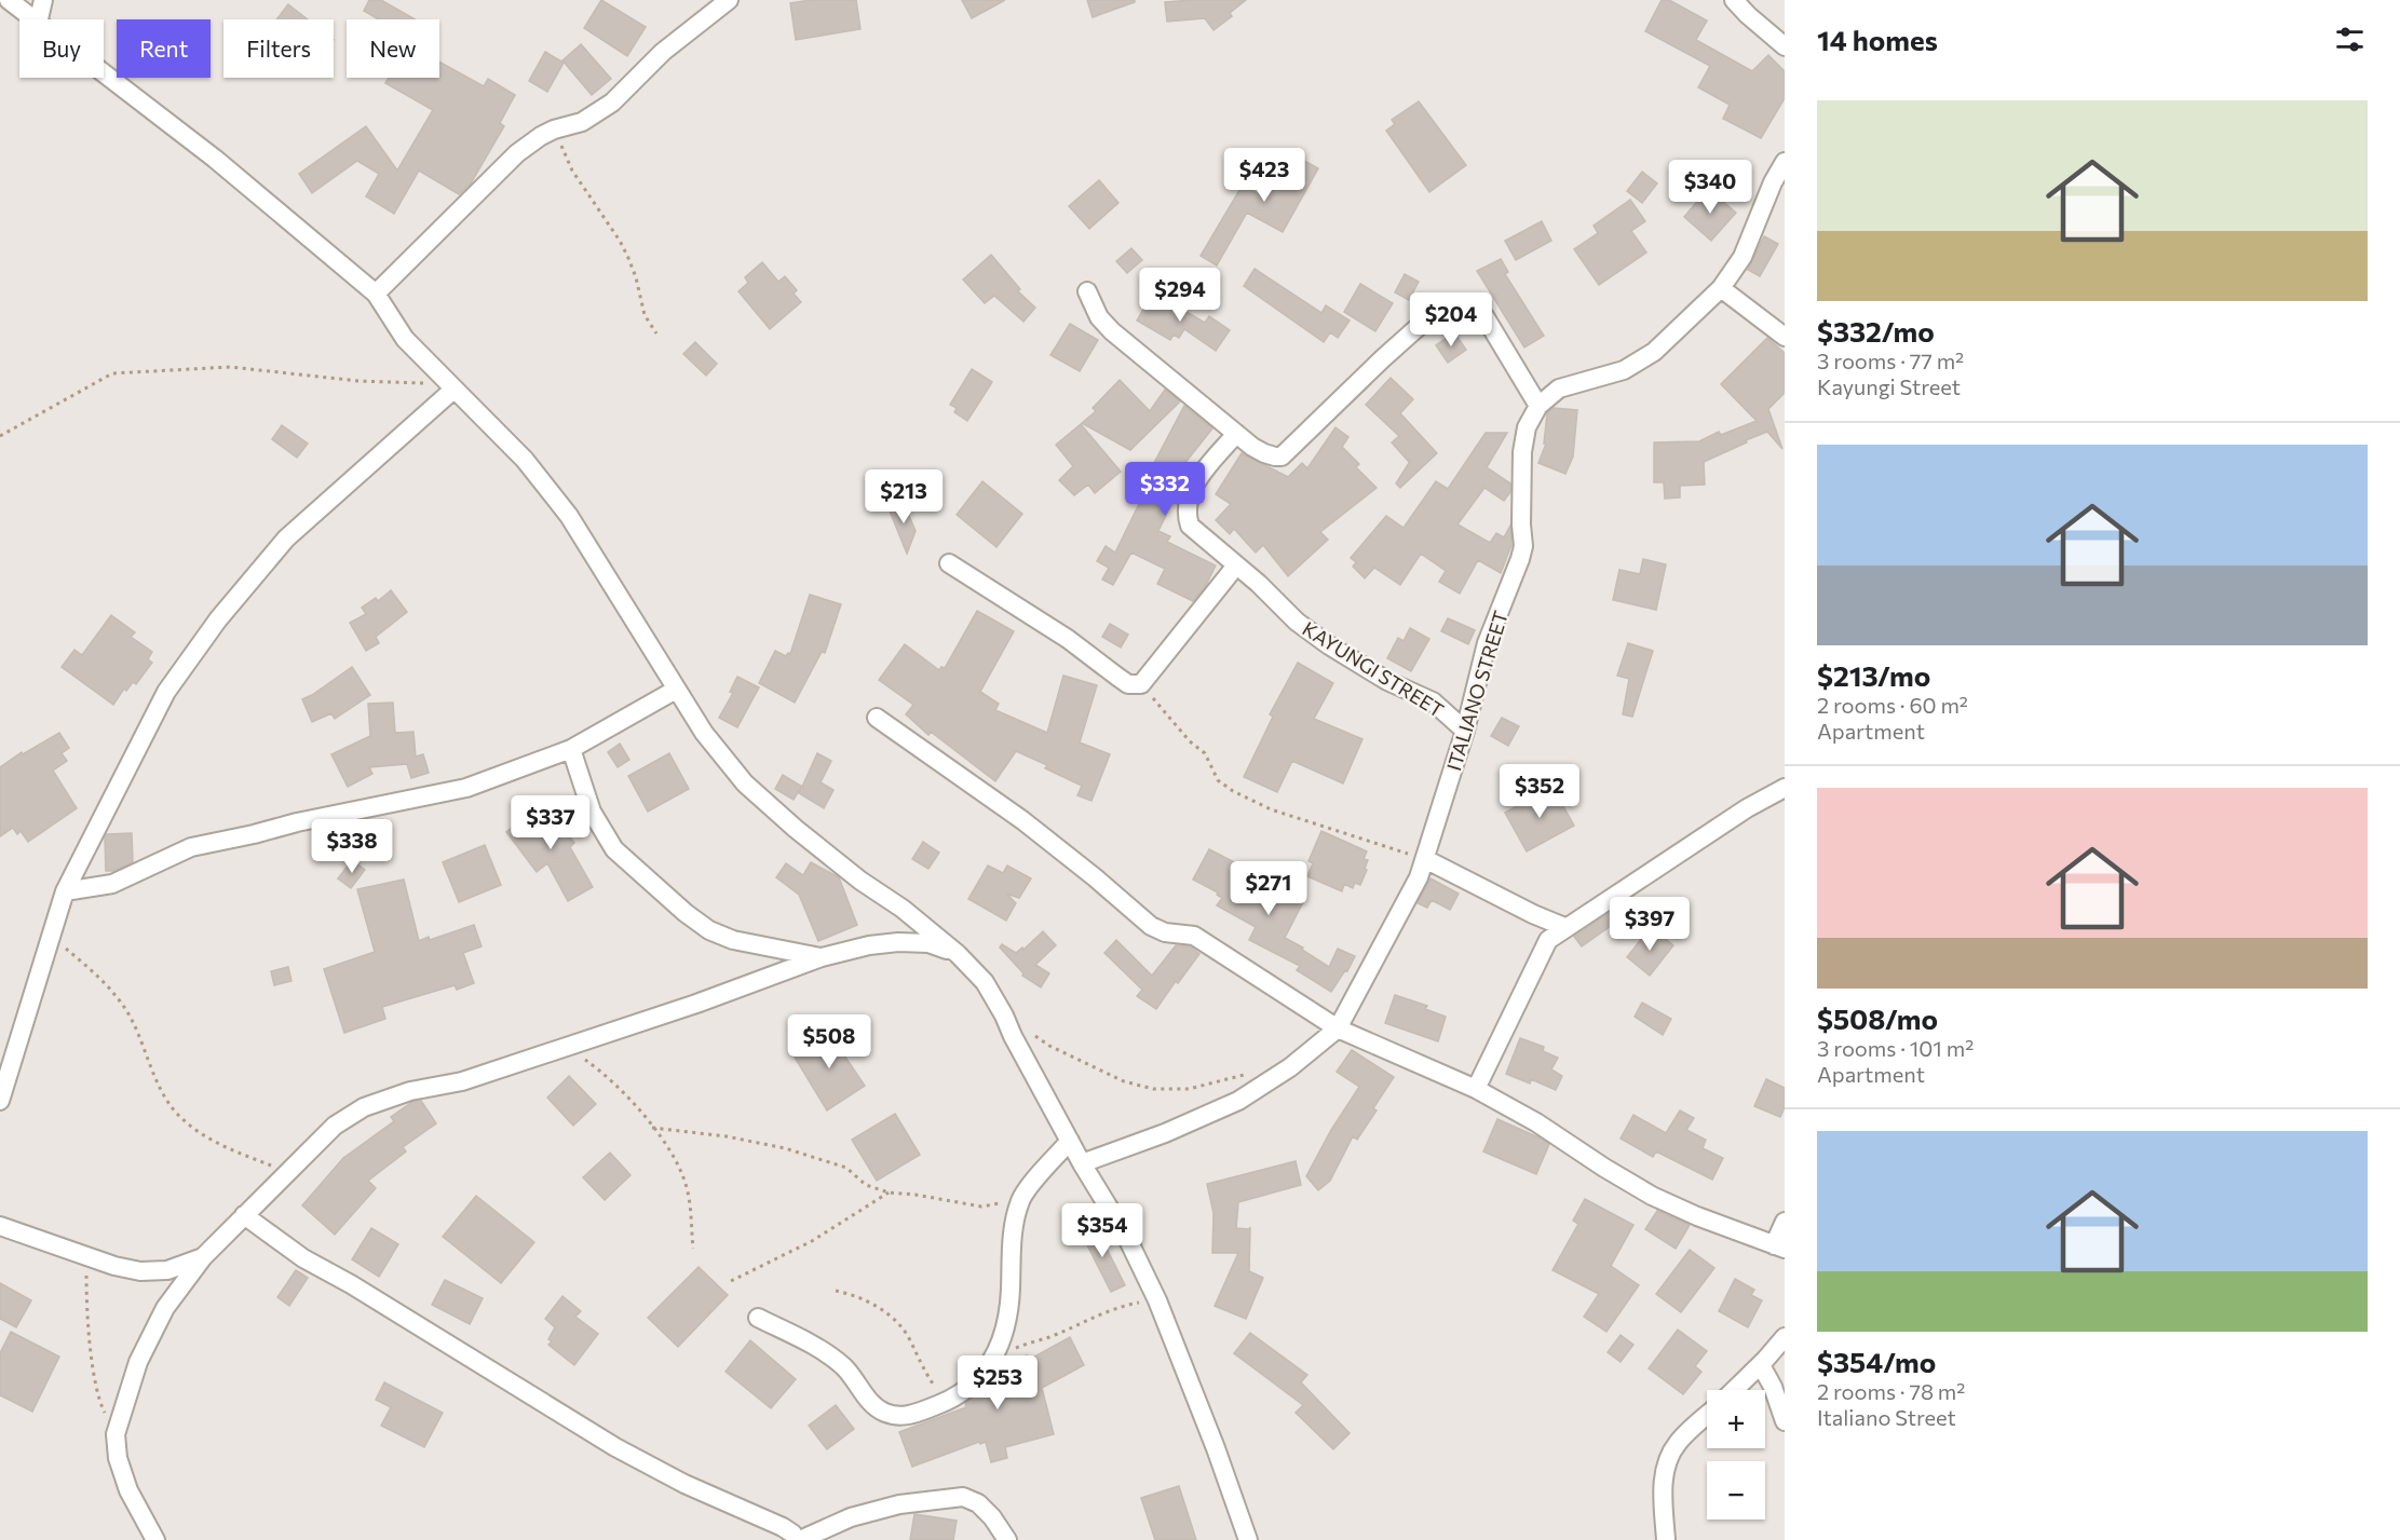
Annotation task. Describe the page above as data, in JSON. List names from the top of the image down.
{
  "streets": {
    "street": ["KAYUNGI STREET", "ITALIANO STREET"]
  },
  "crossings": [
    ["KAYUNGI STREET", "ITALIANO STREET"]
  ],
  "page": {
    "heading": "14 homes",
    "chip": [
      "Buy",
      "Rent",
      "Filters",
      "New"
    ],
    "list": [
      {
        "name": "$332/mo",
        "note": "3 rooms · 77 m² · Kayungi Street"
      },
      {
        "name": "$213/mo",
        "note": "2 rooms · 60 m² · Apartment"
      },
      {
        "name": "$508/mo",
        "note": "3 rooms · 101 m² · Apartment"
      },
      {
        "name": "$354/mo",
        "note": "2 rooms · 78 m² · Italiano Street"
      }
    ],
    "price": [
      "$423",
      "$340",
      "$294",
      "$204",
      "$332",
      "$213",
      "$352",
      "$337",
      "$338",
      "$271",
      "$397",
      "$508",
      "$354",
      "$253"
    ],
    "map_buttons": ["+", "−"]
  }
}
